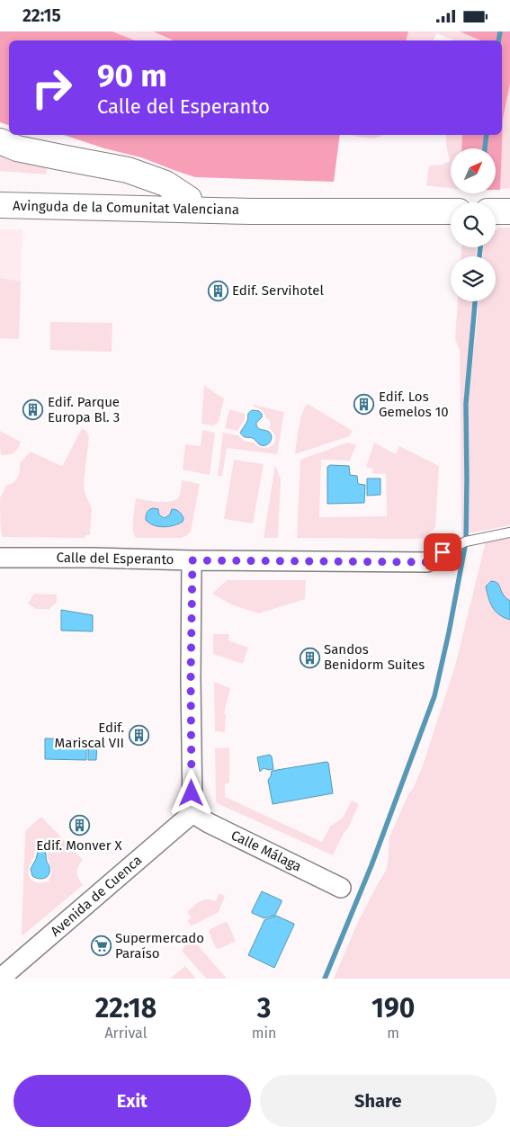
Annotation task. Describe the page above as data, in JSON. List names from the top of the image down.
{
  "streets": {
    "main road": ["Avinguda de la Comunitat Valenciana"],
    "street": ["Calle del Esperanto", "Calle Málaga", "Avenida de Cuenca"]
  },
  "crossings": [
    ["Calle Málaga", "Avenida de Cuenca"]
  ],
  "places": {
    "building": [
      "Edif. Servihotel",
      "Edif. Los Gemelos 10",
      "Edif. Parque Europa Bl. 3",
      "Sandos Benidorm Suites",
      "Edif. Mariscal VII",
      "Edif. Monver X"
    ],
    "supermarket": ["Supermercado Paraíso"]
  },
  "north": "top right",
  "page": {
    "status": "22:15",
    "turn": ["90 m", "Calle del Esperanto"],
    "eta": [
      "22:18",
      "Arrival",
      "3",
      "min",
      "190",
      "m"
    ],
    "buttons": ["Exit", "Share"]
  }
}
